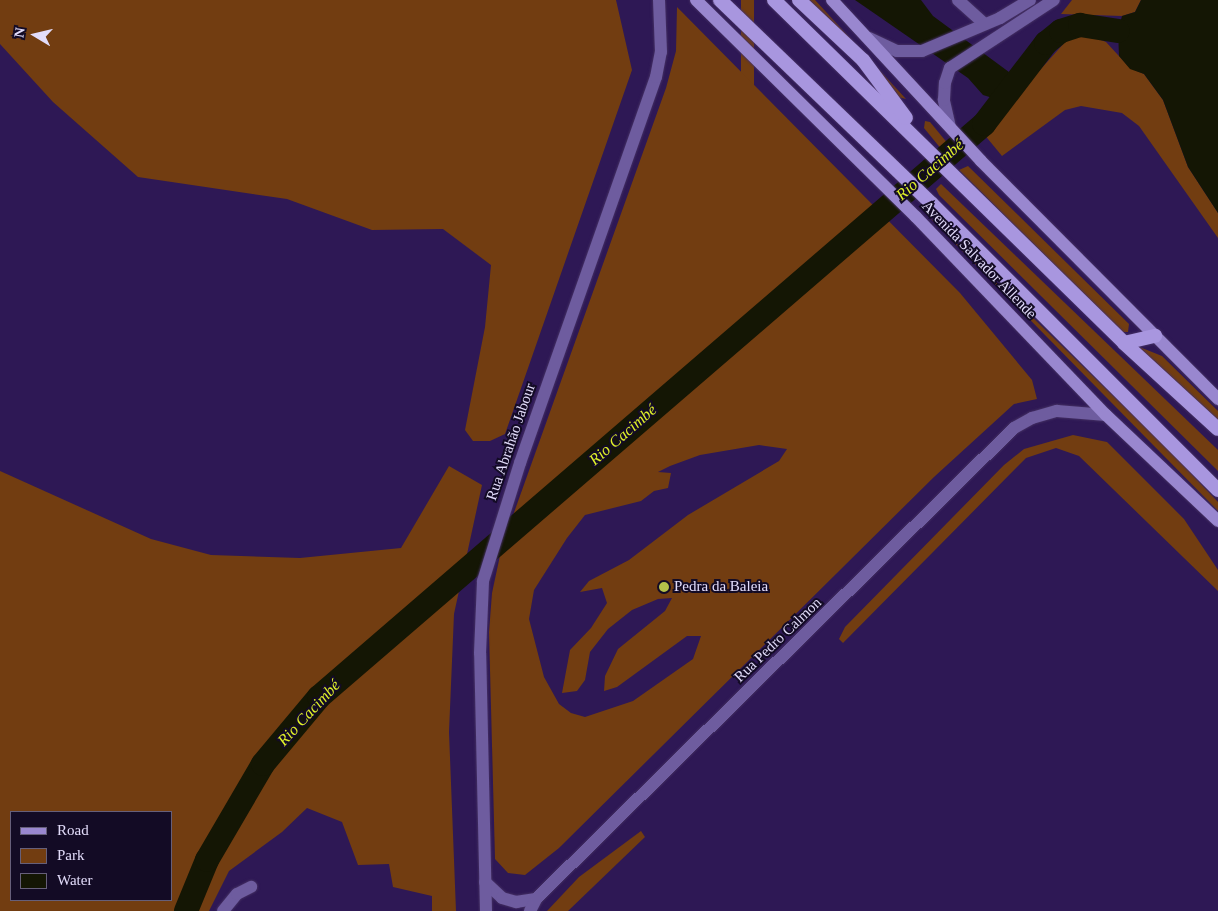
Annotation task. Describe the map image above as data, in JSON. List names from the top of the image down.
{
  "streets": {
    "highway": ["Avenida Salvador Allende"],
    "street": ["Rua Abrahão Jabour", "Rua Pedro Calmon"]
  },
  "crossings": [
    ["Avenida Salvador Allende", "Rua Pedro Calmon"]
  ],
  "water": ["Rio Cacimbé"],
  "places": ["Pedra da Baleia"],
  "legend": ["Road", "Park", "Water"],
  "north": "left"
}
